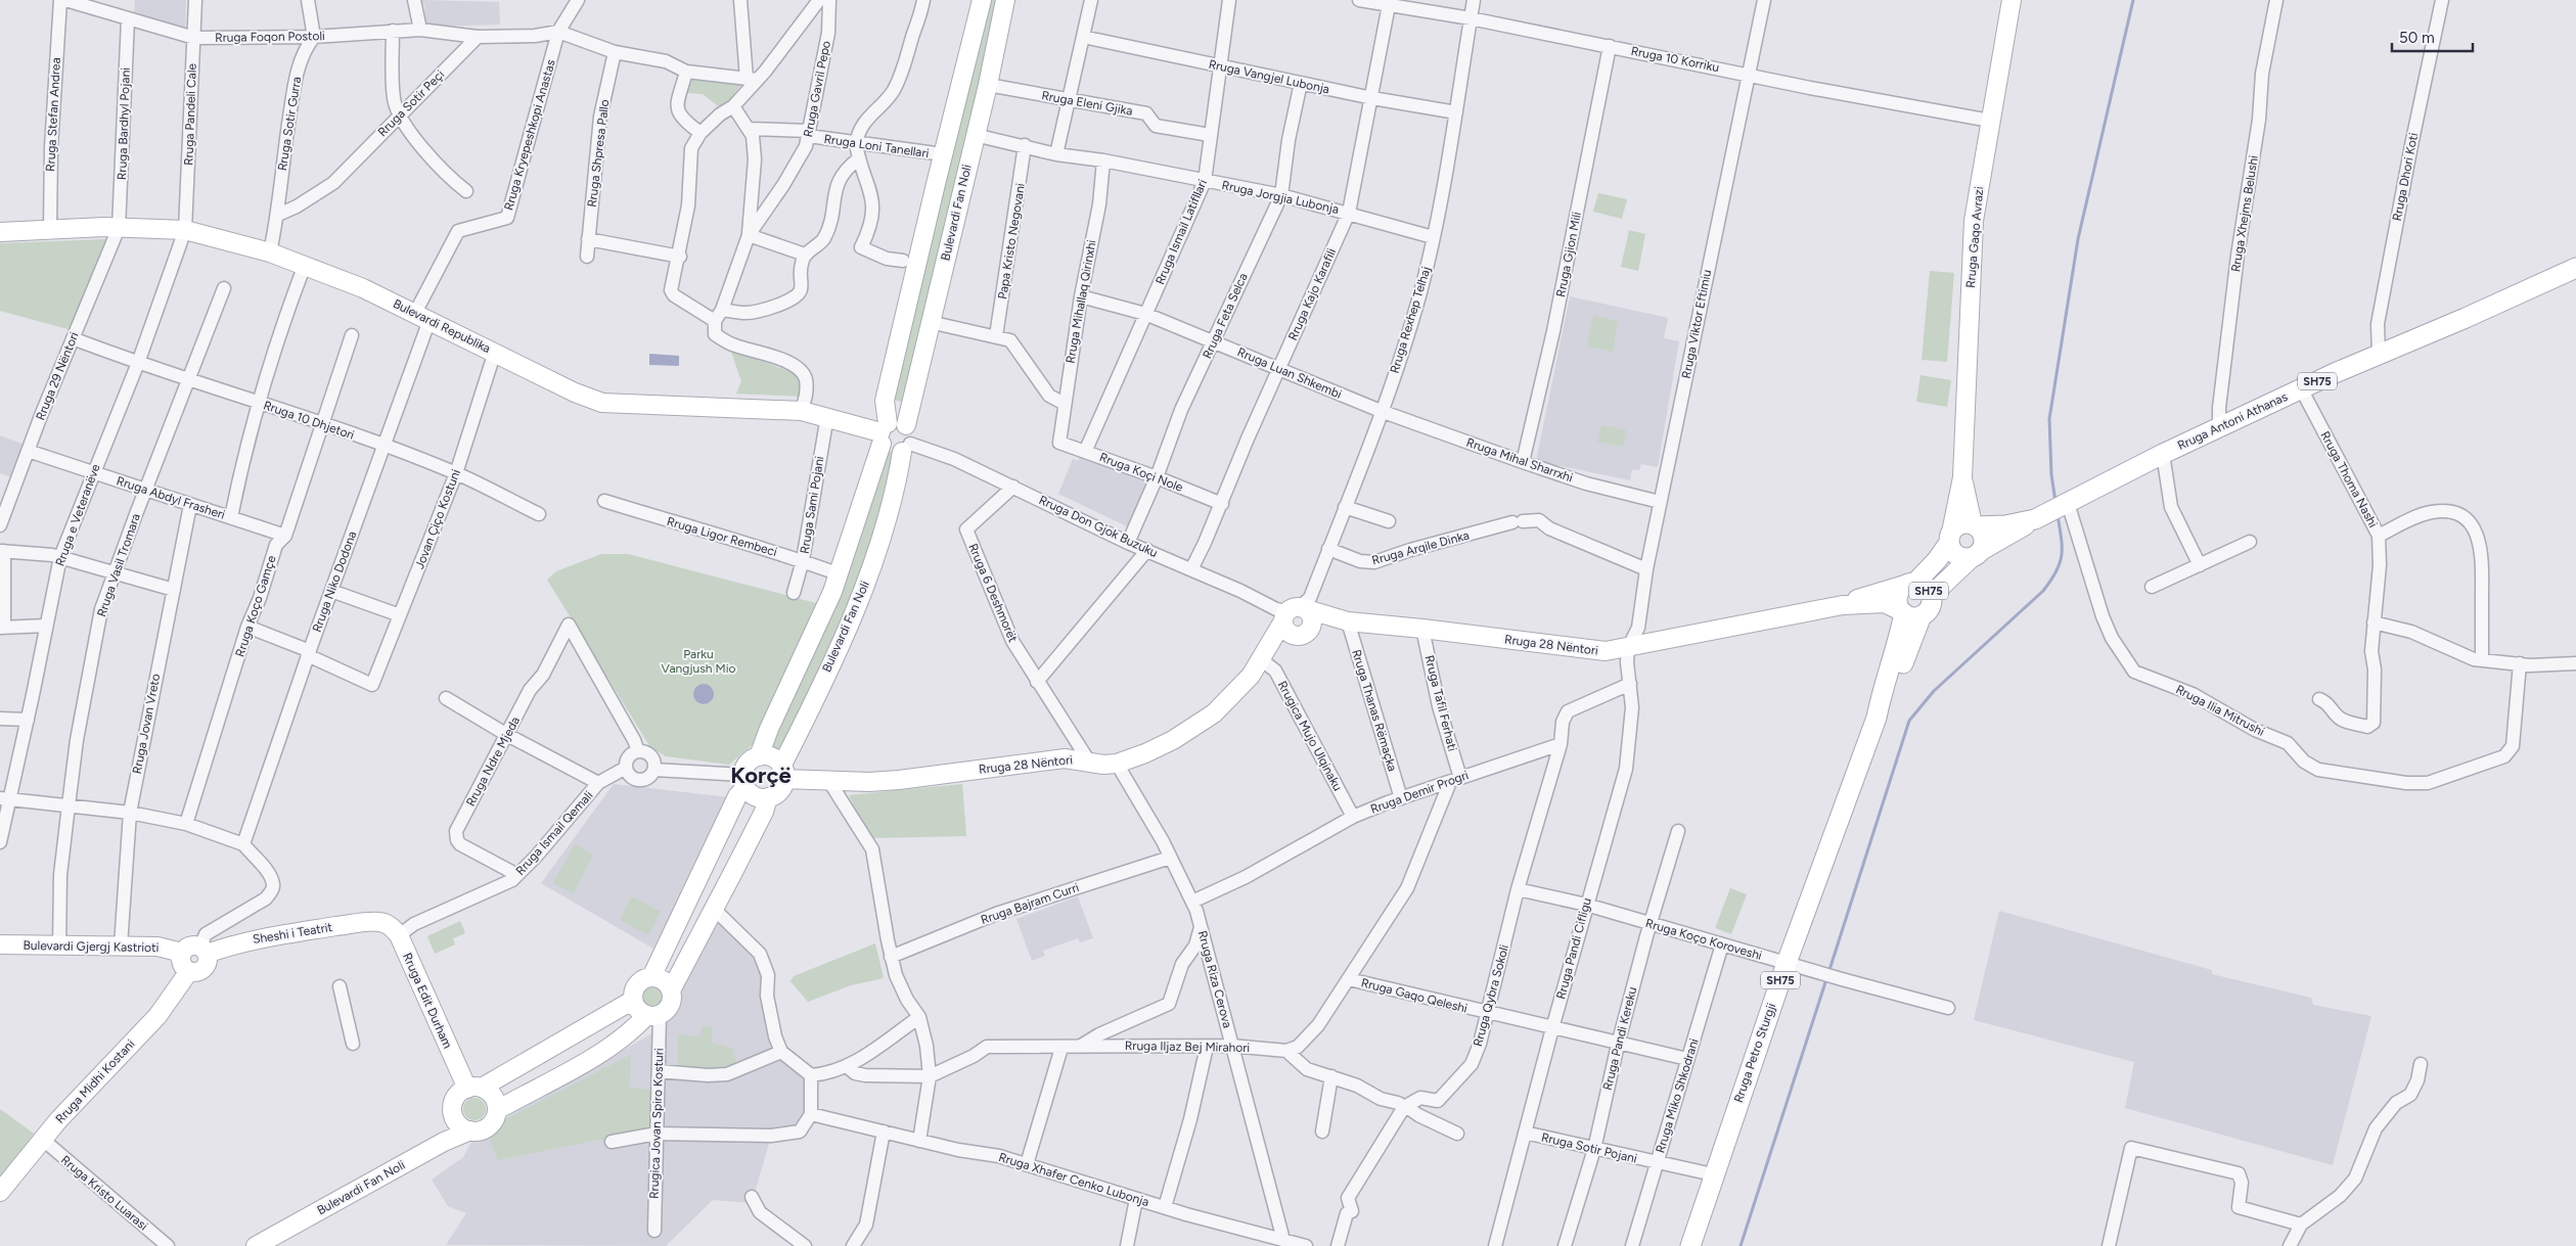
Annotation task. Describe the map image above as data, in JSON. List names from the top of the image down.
{
  "streets": {
    "main road": [
      "Bulevardi Fan Noli",
      "Rruga Gaqo Avrazi",
      "Bulevardi Republika",
      "SH75",
      "Rruga Antoni Athanas",
      "Rruga 28 Nëntori",
      "Sheshi i Teatrit",
      "Bulevardi Gjergj Kastrioti",
      "Rruga Edit Durham",
      "Rruga Petro Sturgji",
      "Rruga Midhi Kostani"
    ],
    "street": [
      "Rruga Foqon Postoli",
      "Rruga 10 Korriku",
      "Rruga Vangjel Lubonja",
      "Rruga Gavril Pepo",
      "Rruga Sotir Peçi",
      "Rruga Eleni Gjika",
      "Rruga Stefan Andrea",
      "Rruga Pandeli Cale",
      "Rruga Bardhyl Pojani",
      "Rruga Sotir Gurra",
      "Rruga Kryepeshkopi Anastas",
      "Rruga Loni Tanellari",
      "Rruga Shpresa Pallo",
      "Rruga Dhori Koti",
      "Rruga Jorgjia Lubonja",
      "Rruga Xhejms Belushi",
      "Rruga Ismail Latifllari",
      "Papa Kristo Negovani",
      "Rruga Gjion Mili",
      "Rruga Kajo Karafili",
      "Rruga Mihallaq Qirinxhi",
      "Rruga Feta Selca",
      "Rruga Rexhep Telhaj",
      "Rruga Viktor Eftimiu",
      "Rruga Luan Shkembi",
      "Rruga 29 Nëntori",
      "Rruga 10 Dhjetori",
      "Rruga Mihal Sharrxhi",
      "Rruga Koçi Nole",
      "Rruga Thoma Nashi",
      "Rruga Abdyl Frasheri",
      "Rruga Sami Pojani",
      "Rruga e Veteranëve",
      "Jovan Çiço Kostuni",
      "Rruga Don Gjok Buzuku",
      "Rruga Ligor Rembeci",
      "Rruga Arqile Dinka",
      "Rruga Vasil Tromara",
      "Rruga Niko Dodona",
      "Rruga 6 Deshmorët",
      "Rruga Koço Gamçe",
      "Rruga Tafil Ferhati",
      "Rruga Thanas Rëmaçka",
      "Rruga Ilia Mitrushi",
      "Rruga Jovan Vreto",
      "Rrugica Mujo Ulqinaku",
      "Rruga Ndre Mjeda",
      "Rruga Demir Progri",
      "Rruga Ismail Qemali",
      "Rruga Bajram Curri",
      "Rruga Koço Koroveshi",
      "Rruga Pandi Cifligu",
      "Rruga Riza Cerova",
      "Rruga Gaqo Qeleshi",
      "Rruga Qybra Sokoli",
      "Rruga Pandi Kereku",
      "Rruga Iljaz Bej Mirahori",
      "Rruga Miko Shkodrani",
      "Rrugica Jovan Spiro Kosturi",
      "Rruga Sotir Pojani",
      "Rruga Xhafer Cenko Lubonja",
      "Rruga Kristo Luarasi"
    ]
  },
  "crossings": [
    ["Rruga Foqon Postoli", "Rruga Sotir Peçi"],
    ["Rruga Foqon Postoli", "Rruga Pandeli Cale"],
    ["Rruga Foqon Postoli", "Rruga Bardhyl Pojani"],
    ["Rruga Foqon Postoli", "Rruga Sotir Gurra"],
    ["Rruga 10 Korriku", "Rruga Gaqo Avrazi"],
    ["Rruga 10 Korriku", "Rruga Gjion Mili"],
    ["Rruga 10 Korriku", "Rruga Kajo Karafili"],
    ["Rruga 10 Korriku", "Rruga Rexhep Telhaj"],
    ["Rruga 10 Korriku", "Rruga Viktor Eftimiu"],
    ["Rruga Vangjel Lubonja", "Rruga Ismail Latifllari"],
    ["Rruga Vangjel Lubonja", "Rruga Kajo Karafili"],
    ["Rruga Vangjel Lubonja", "Rruga Feta Selca"],
    ["Rruga Vangjel Lubonja", "Rruga Rexhep Telhaj"],
    ["Rruga Gavril Pepo", "Rruga Loni Tanellari"],
    ["Rruga Sotir Peçi", "Rruga Sotir Gurra"],
    ["Rruga Eleni Gjika", "Bulevardi Fan Noli"],
    ["Rruga Eleni Gjika", "Rruga Ismail Latifllari"],
    ["Rruga Stefan Andrea", "Bulevardi Republika"],
    ["Rruga Pandeli Cale", "Bulevardi Republika"],
    ["Rruga Pandeli Cale", "Rruga e Veteranëve"],
    ["Rruga Bardhyl Pojani", "Bulevardi Republika"],
    ["Rruga Bardhyl Pojani", "Rruga 29 Nëntori"],
    ["Rruga Sotir Gurra", "Bulevardi Republika"],
    ["Rruga Kryepeshkopi Anastas", "Bulevardi Republika"],
    ["Rruga Kryepeshkopi Anastas", "Rruga Niko Dodona"],
    ["Rruga Loni Tanellari", "Bulevardi Fan Noli"],
    ["Rruga Dhori Koti", "Rruga Antoni Athanas"],
    ["Rruga Jorgjia Lubonja", "Bulevardi Fan Noli"],
    ["Rruga Jorgjia Lubonja", "Rruga Ismail Latifllari"],
    ["Rruga Jorgjia Lubonja", "Papa Kristo Negovani"],
    ["Rruga Jorgjia Lubonja", "Rruga Kajo Karafili"],
    ["Rruga Jorgjia Lubonja", "Rruga Mihallaq Qirinxhi"],
    ["Rruga Jorgjia Lubonja", "Rruga Feta Selca"],
    ["Rruga Jorgjia Lubonja", "Rruga Rexhep Telhaj"],
    ["Bulevardi Fan Noli", "Bulevardi Republika"],
    ["Bulevardi Fan Noli", "Rruga Don Gjok Buzuku"],
    ["Bulevardi Fan Noli", "Rruga Ligor Rembeci"],
    ["Bulevardi Fan Noli", "Rruga 28 Nëntori"],
    ["Bulevardi Fan Noli", "Rruga Edit Durham"],
    ["Rruga Xhejms Belushi", "Rruga Antoni Athanas"],
    ["Rruga Ismail Latifllari", "Rruga Luan Shkembi"],
    ["Rruga Ismail Latifllari", "Rruga Koçi Nole"],
    ["Rruga Gaqo Avrazi", "SH75"],
    ["Rruga Gaqo Avrazi", "Rruga Antoni Athanas"],
    ["Rruga Gjion Mili", "Rruga Mihal Sharrxhi"],
    ["Rruga Kajo Karafili", "Rruga Luan Shkembi"],
    ["Rruga Kajo Karafili", "Rruga Koçi Nole"],
    ["Rruga Kajo Karafili", "Rruga Don Gjok Buzuku"],
    ["Rruga Mihallaq Qirinxhi", "Rruga Luan Shkembi"],
    ["Rruga Mihallaq Qirinxhi", "Rruga Koçi Nole"],
    ["Rruga Feta Selca", "Rruga Luan Shkembi"],
    ["Rruga Feta Selca", "Rruga Koçi Nole"],
    ["Rruga Feta Selca", "Rruga Don Gjok Buzuku"],
    ["Rruga Rexhep Telhaj", "Rruga Luan Shkembi"],
    ["Rruga Rexhep Telhaj", "Rruga Mihal Sharrxhi"],
    ["Rruga Rexhep Telhaj", "Rruga Don Gjok Buzuku"],
    ["Rruga Rexhep Telhaj", "Rruga Arqile Dinka"],
    ["Rruga Rexhep Telhaj", "Rruga 28 Nëntori"],
    ["Rruga Viktor Eftimiu", "Rruga Mihal Sharrxhi"],
    ["Rruga Viktor Eftimiu", "Rruga Arqile Dinka"],
    ["Rruga Viktor Eftimiu", "Rruga 28 Nëntori"],
    ["Rruga Viktor Eftimiu", "Rruga Pandi Cifligu"],
    ["Bulevardi Republika", "Rruga 29 Nëntori"],
    ["Bulevardi Republika", "Rruga Sami Pojani"],
    ["Bulevardi Republika", "Rruga e Veteranëve"],
    ["Bulevardi Republika", "Jovan Çiço Kostuni"],
    ["Bulevardi Republika", "Rruga Don Gjok Buzuku"],
    ["Bulevardi Republika", "Rruga Niko Dodona"],
    ["Rruga Luan Shkembi", "Rruga Mihal Sharrxhi"],
    ["Rruga 29 Nëntori", "Rruga 10 Dhjetori"],
    ["Rruga 29 Nëntori", "Rruga Abdyl Frasheri"],
    ["SH75", "Rruga Antoni Athanas"],
    ["SH75", "Rruga 28 Nëntori"],
    ["SH75", "Rruga Petro Sturgji"],
    ["Rruga 10 Dhjetori", "Rruga e Veteranëve"],
    ["Rruga 10 Dhjetori", "Jovan Çiço Kostuni"],
    ["Rruga 10 Dhjetori", "Rruga Vasil Tromara"],
    ["Rruga 10 Dhjetori", "Rruga Niko Dodona"],
    ["Rruga 10 Dhjetori", "Rruga Koço Gamçe"],
    ["Rruga Antoni Athanas", "Rruga Thoma Nashi"],
    ["Rruga Antoni Athanas", "Rruga Ilia Mitrushi"],
    ["Rruga Abdyl Frasheri", "Rruga e Veteranëve"],
    ["Rruga Abdyl Frasheri", "Rruga Vasil Tromara"],
    ["Rruga Abdyl Frasheri", "Rruga Koço Gamçe"],
    ["Rruga Abdyl Frasheri", "Rruga Jovan Vreto"],
    ["Rruga Sami Pojani", "Rruga Ligor Rembeci"],
    ["Jovan Çiço Kostuni", "Rruga Niko Dodona"],
    ["Rruga Don Gjok Buzuku", "Rruga 6 Deshmorët"],
    ["Rruga Don Gjok Buzuku", "Rruga 28 Nëntori"],
    ["Rruga Vasil Tromara", "Bulevardi Gjergj Kastrioti"],
    ["Rruga 6 Deshmorët", "Rruga 28 Nëntori"],
    ["Rruga 28 Nëntori", "Rruga Tafil Ferhati"],
    ["Rruga 28 Nëntori", "Rruga Thanas Rëmaçka"],
    ["Rruga 28 Nëntori", "Rrugica Mujo Ulqinaku"],
    ["Rruga 28 Nëntori", "Rruga Pandi Cifligu"],
    ["Rruga 28 Nëntori", "Rruga Riza Cerova"],
    ["Rruga 28 Nëntori", "Rruga Petro Sturgji"],
    ["Rruga Tafil Ferhati", "Rruga Demir Progri"],
    ["Rruga Thanas Rëmaçka", "Rruga Demir Progri"],
    ["Rruga Jovan Vreto", "Bulevardi Gjergj Kastrioti"],
    ["Rrugica Mujo Ulqinaku", "Rruga Demir Progri"],
    ["Rruga Ndre Mjeda", "Rruga Ismail Qemali"],
    ["Rruga Demir Progri", "Rruga Riza Cerova"],
    ["Rruga Demir Progri", "Rruga Qybra Sokoli"],
    ["Rruga Ismail Qemali", "Sheshi i Teatrit"],
    ["Rruga Ismail Qemali", "Rruga Edit Durham"],
    ["Rruga Bajram Curri", "Rruga Riza Cerova"],
    ["Sheshi i Teatrit", "Bulevardi Gjergj Kastrioti"],
    ["Sheshi i Teatrit", "Rruga Edit Durham"],
    ["Sheshi i Teatrit", "Rruga Midhi Kostani"],
    ["Rruga Koço Koroveshi", "Rruga Pandi Cifligu"],
    ["Rruga Koço Koroveshi", "Rruga Qybra Sokoli"],
    ["Rruga Koço Koroveshi", "Rruga Pandi Kereku"],
    ["Rruga Koço Koroveshi", "Rruga Petro Sturgji"],
    ["Rruga Koço Koroveshi", "Rruga Miko Shkodrani"],
    ["Bulevardi Gjergj Kastrioti", "Rruga Midhi Kostani"],
    ["Rruga Pandi Cifligu", "Rruga Gaqo Qeleshi"],
    ["Rruga Pandi Cifligu", "Rruga Sotir Pojani"],
    ["Rruga Riza Cerova", "Rruga Iljaz Bej Mirahori"],
    ["Rruga Riza Cerova", "Rruga Xhafer Cenko Lubonja"],
    ["Rruga Gaqo Qeleshi", "Rruga Qybra Sokoli"],
    ["Rruga Gaqo Qeleshi", "Rruga Pandi Kereku"],
    ["Rruga Gaqo Qeleshi", "Rruga Miko Shkodrani"],
    ["Rruga Pandi Kereku", "Rruga Sotir Pojani"],
    ["Rruga Petro Sturgji", "Rruga Sotir Pojani"],
    ["Rruga Midhi Kostani", "Rruga Kristo Luarasi"],
    ["Rruga Miko Shkodrani", "Rruga Sotir Pojani"]
  ],
  "districts": ["Korçë"],
  "parks": ["Parku Vangjush Mio"],
  "scale_bar": "50 m"
}
